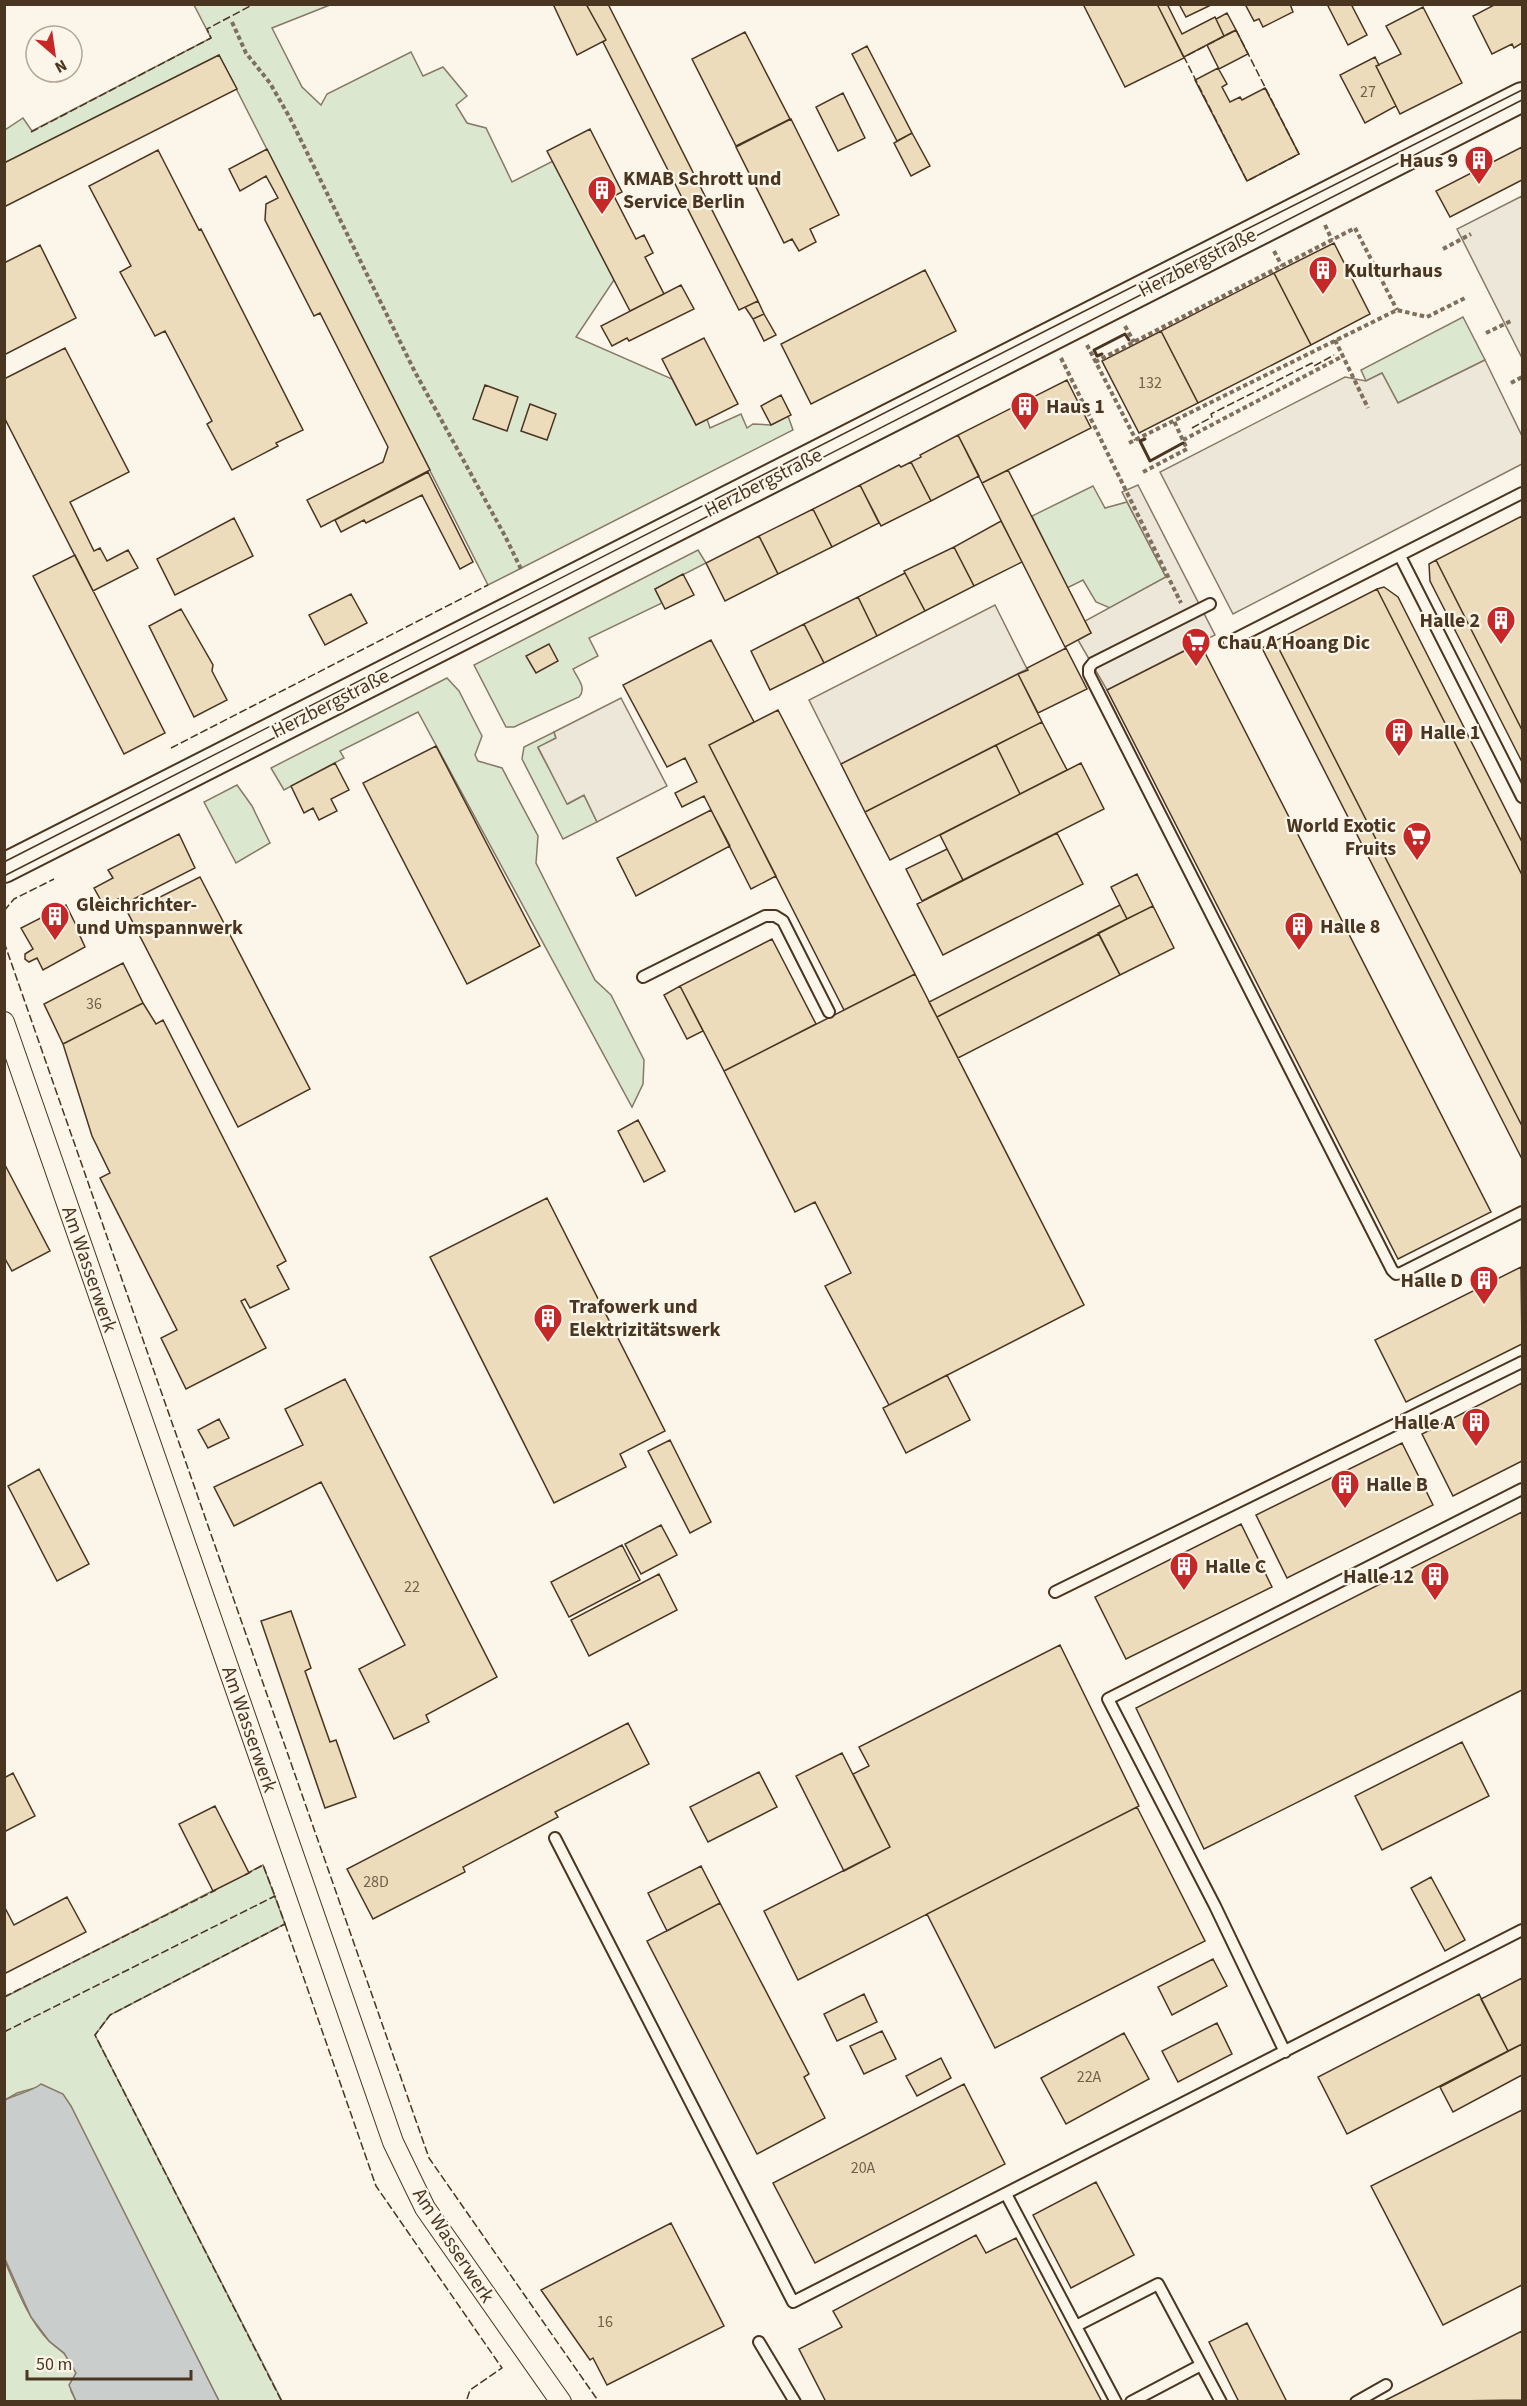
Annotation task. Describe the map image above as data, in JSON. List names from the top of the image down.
{
  "streets": {
    "street": ["Herzbergstraße", "Am Wasserwerk"]
  },
  "places": {
    "building": [
      "Haus 9",
      "KMAB Schrott und Service Berlin",
      "Kulturhaus",
      "Haus 1",
      "Halle 2",
      "Halle 1",
      "Gleichrichter- und Umspannwerk",
      "Halle 8",
      "Halle D",
      "Trafowerk und Elektrizitätswerk",
      "Halle A",
      "Halle B",
      "Halle C",
      "Halle 12"
    ],
    "supermarket": ["Chau A Hoang Dic", "World Exotic Fruits"]
  },
  "house_numbers": [
    "27",
    "132",
    "36",
    "22",
    "28D",
    "22A",
    "20A",
    "16"
  ],
  "scale_bar": "50 m",
  "north": "bottom right"
}
